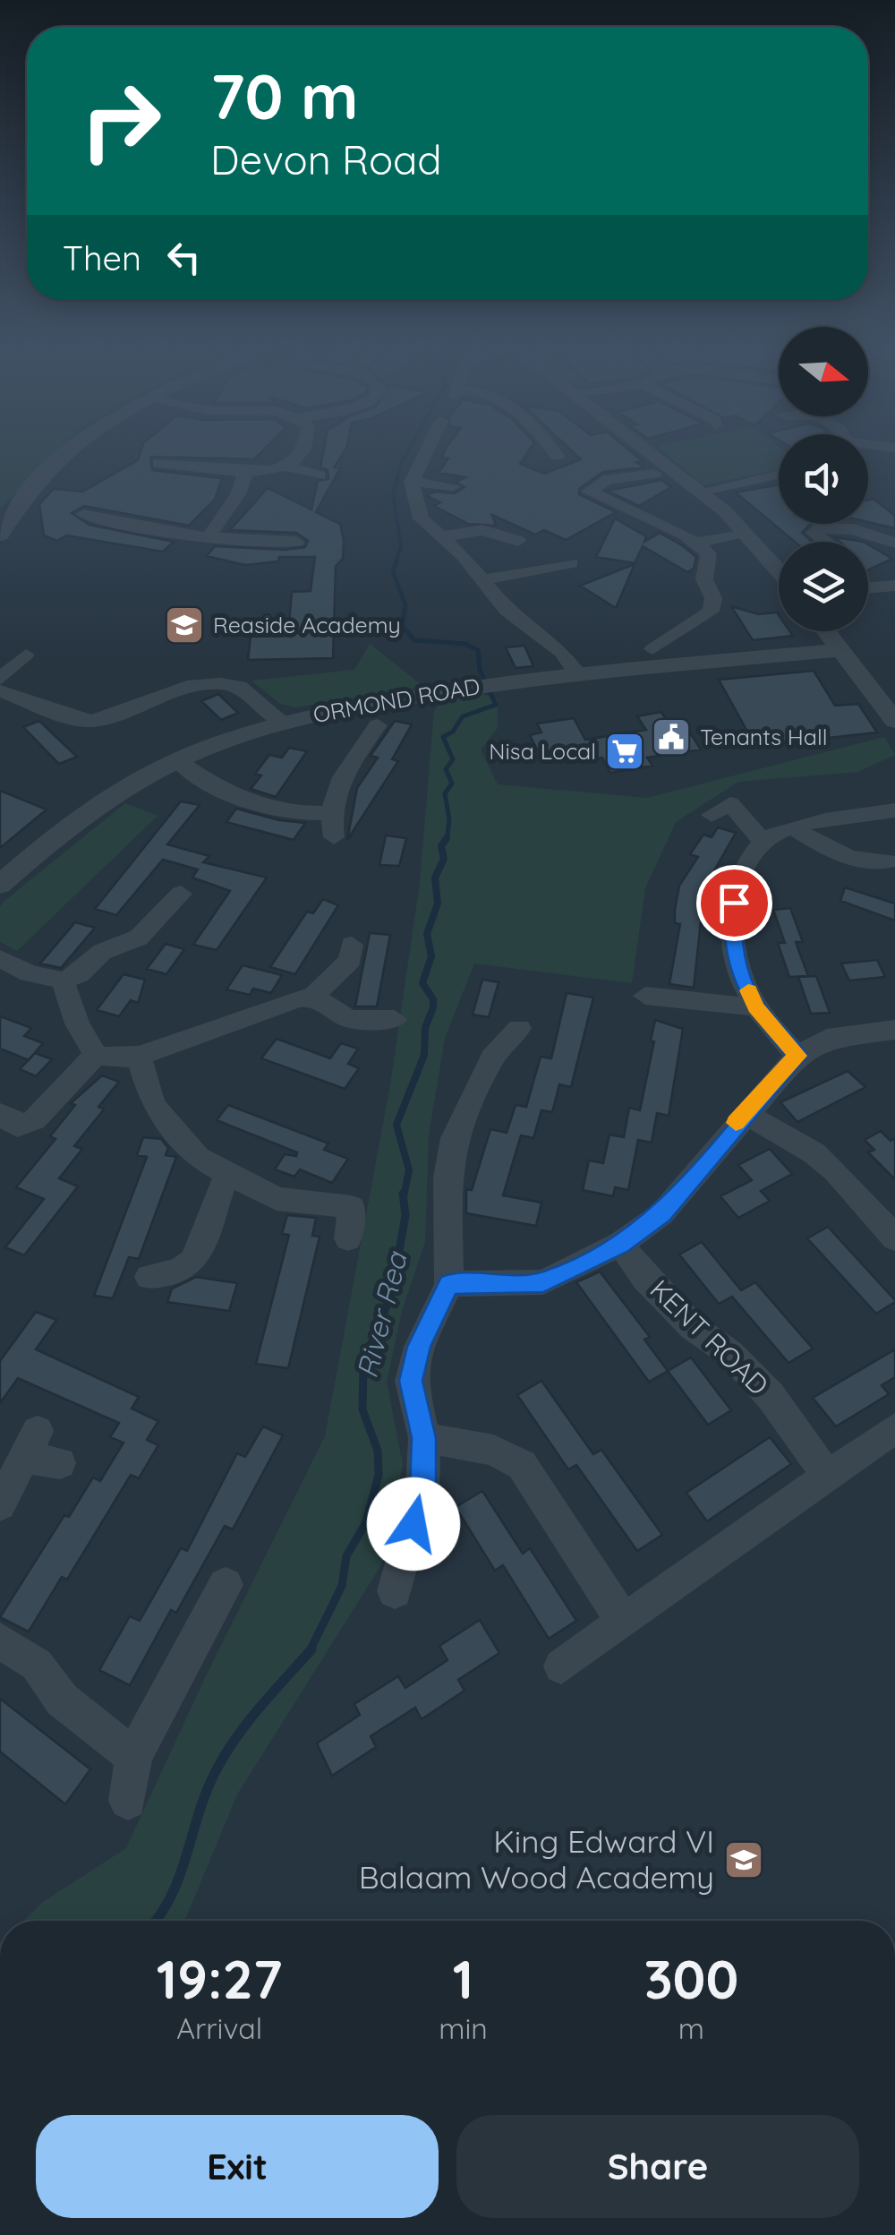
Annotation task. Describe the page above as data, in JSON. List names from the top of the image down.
{
  "streets": {
    "street": ["ORMOND ROAD", "KENT ROAD"]
  },
  "water": ["River Rea"],
  "places": {
    "school or university": ["Reaside Academy", "King Edward VI Balaam Wood Academy"],
    "public building": ["Tenants Hall"],
    "supermarket": ["Nisa Local"]
  },
  "north": "right",
  "page": {
    "turn": ["70 m", "Devon Road"],
    "then": "Then",
    "eta": [
      "19:27",
      "Arrival",
      "1",
      "min",
      "300",
      "m"
    ],
    "buttons": ["Exit", "Share"]
  }
}
